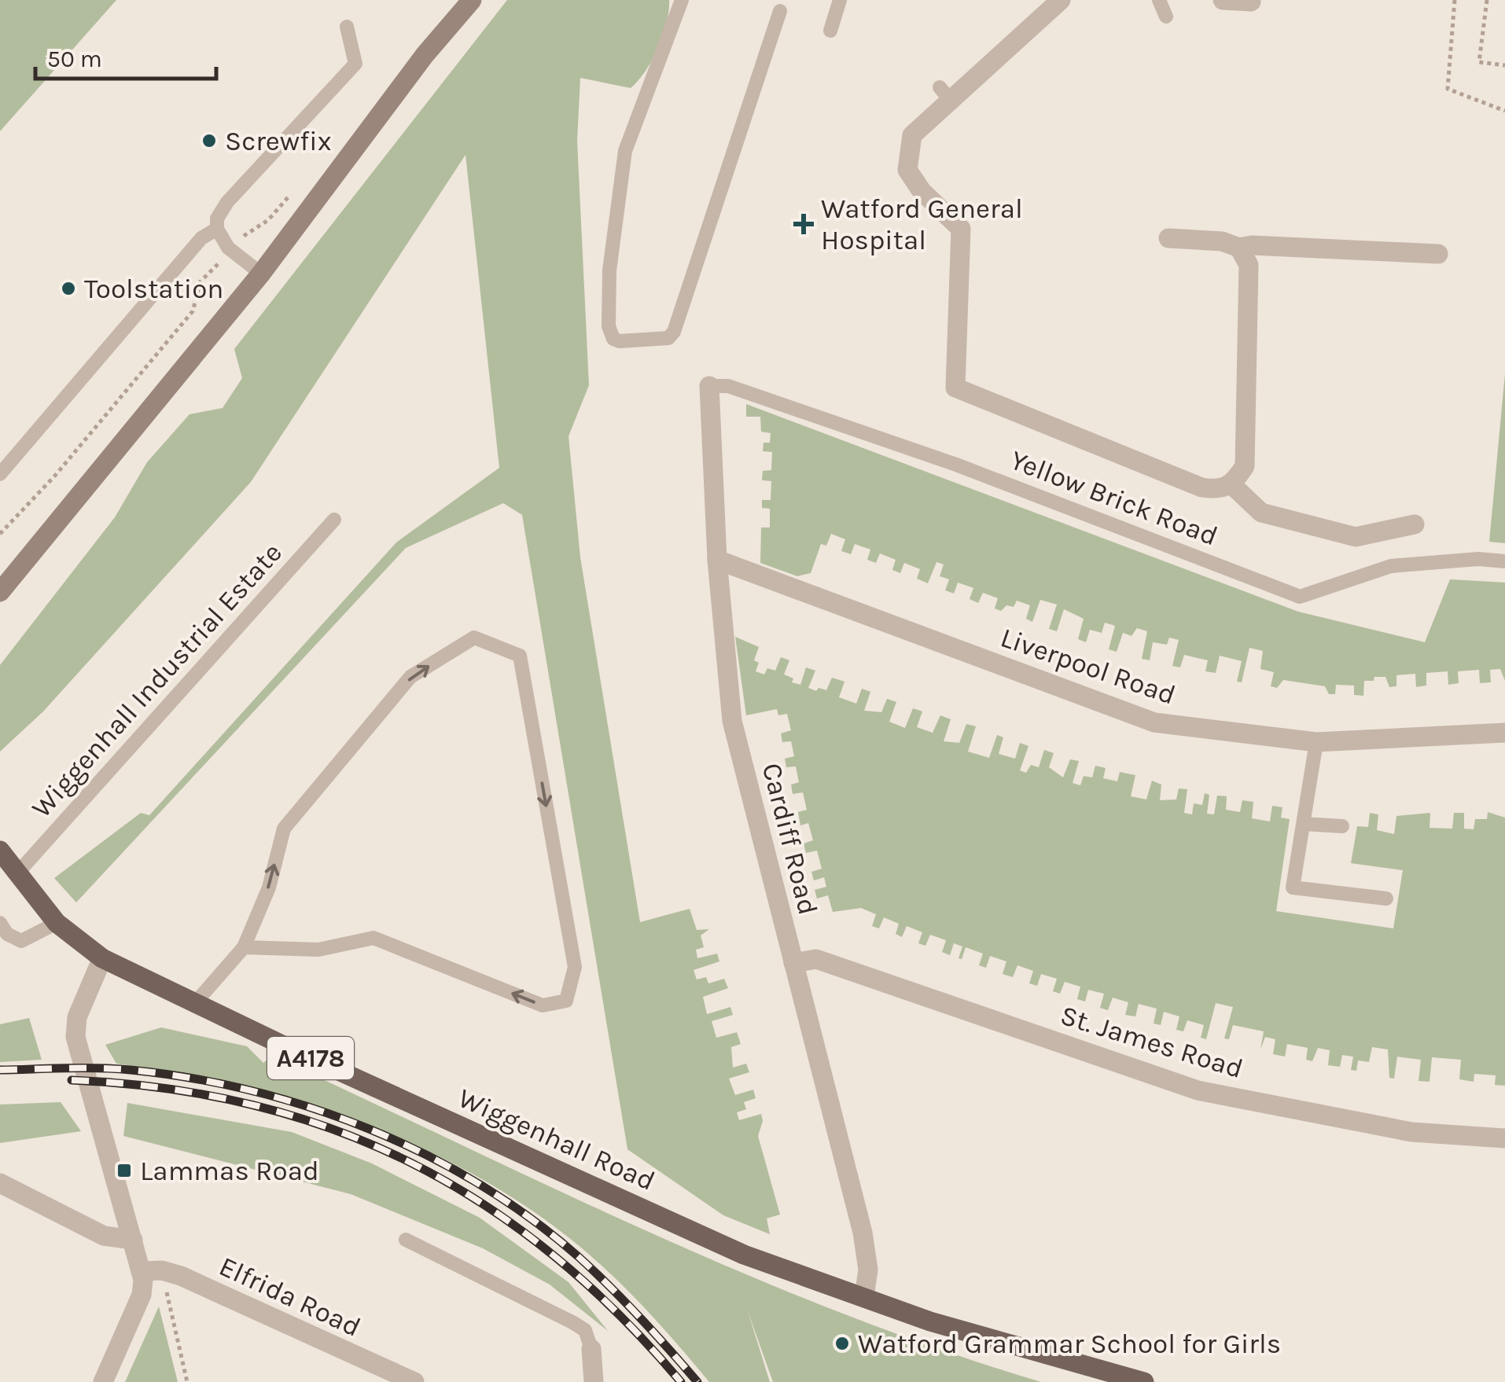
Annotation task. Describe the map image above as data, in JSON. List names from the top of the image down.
{
  "streets": {
    "main road": ["A4178", "Wiggenhall Road"],
    "street": [
      "Liverpool Road",
      "Cardiff Road",
      "St. James Road",
      "Elfrida Road"
    ],
    "lane": ["Yellow Brick Road", "Wiggenhall Industrial Estate"]
  },
  "crossings": [
    ["Yellow Brick Road", "Cardiff Road"],
    ["Liverpool Road", "Cardiff Road"],
    ["Wiggenhall Industrial Estate", "Wiggenhall Road"],
    ["Cardiff Road", "St. James Road"],
    ["Cardiff Road", "Wiggenhall Road"]
  ],
  "places": {
    "other": ["Screwfix", "Toolstation", "Watford Grammar School for Girls"],
    "health": ["Watford General Hospital"],
    "transit": ["Lammas Road"]
  },
  "scale_bar": "50 m"
}
